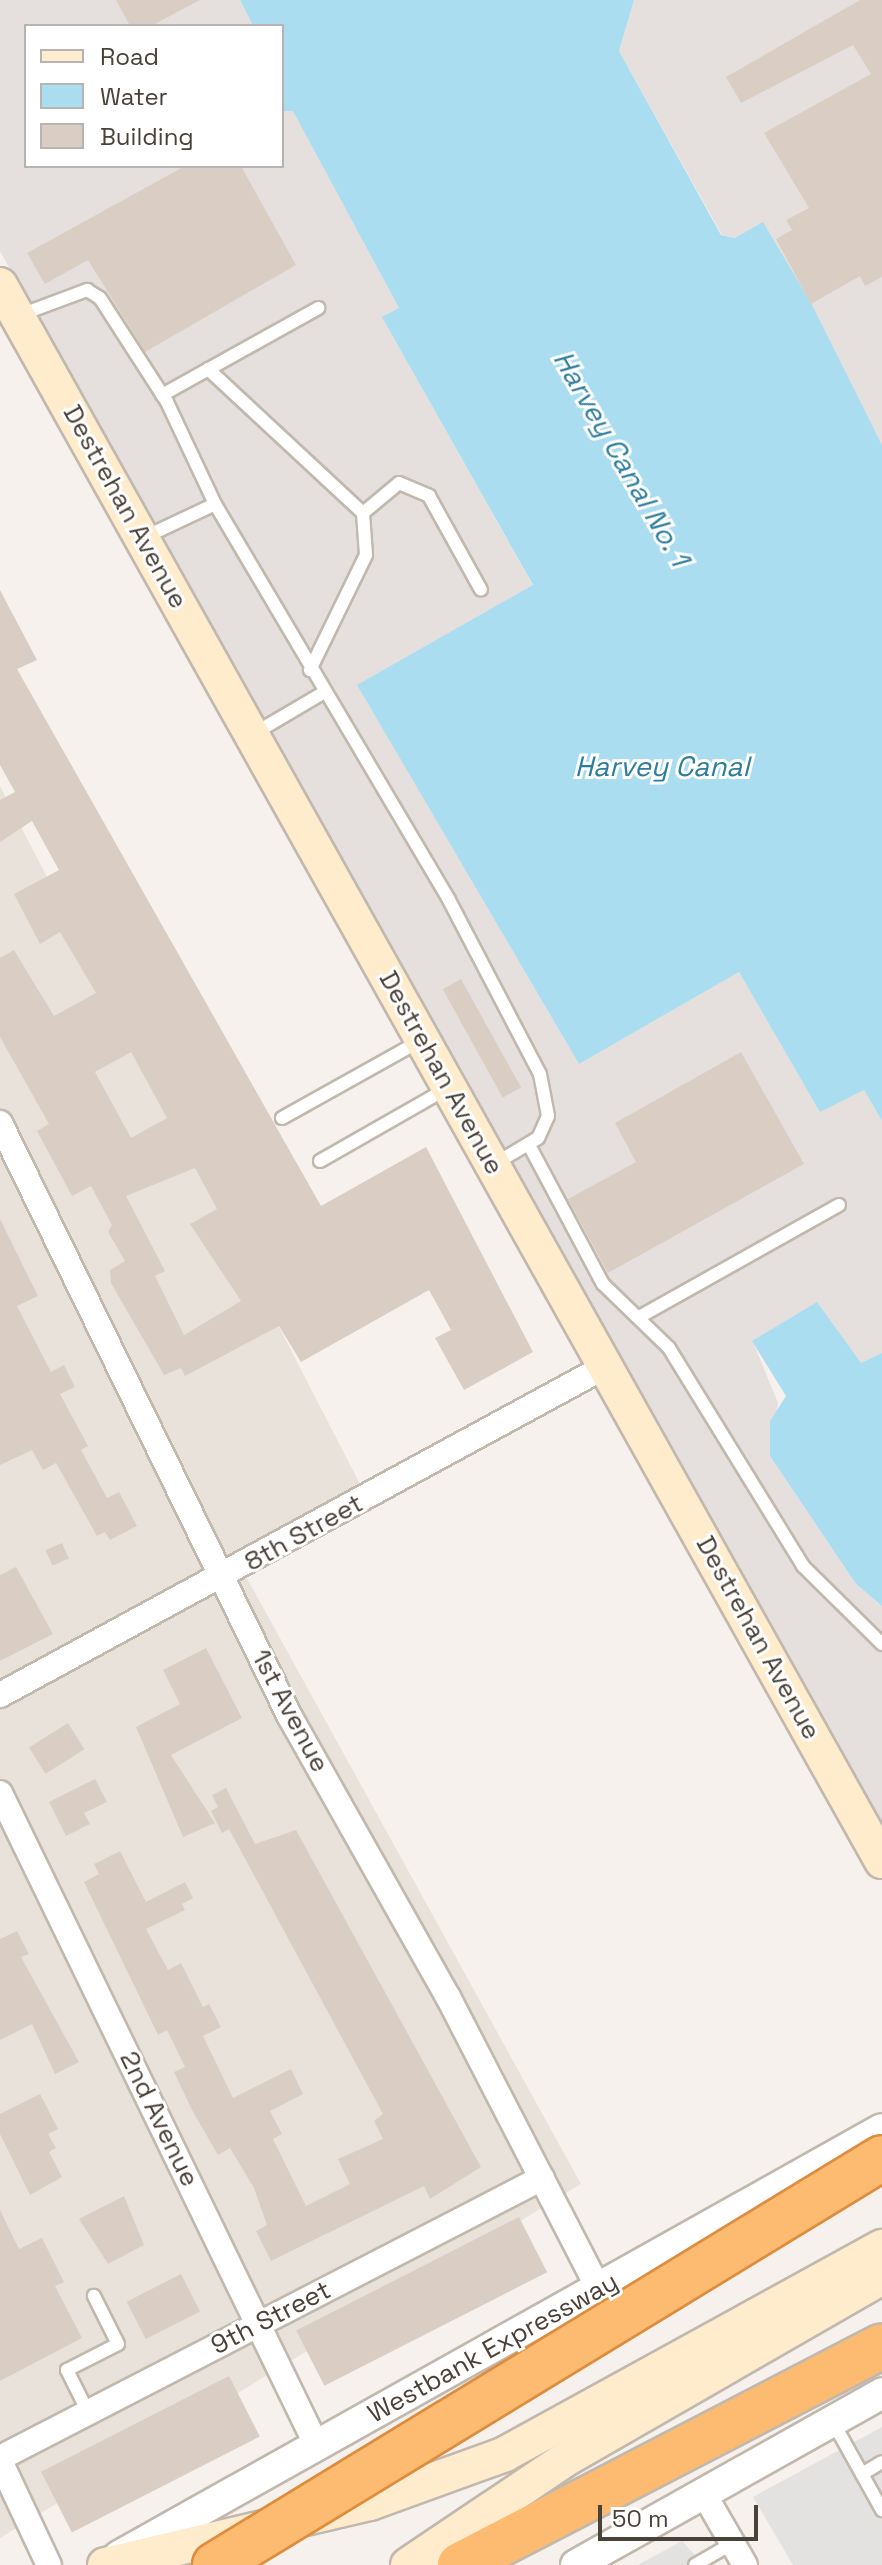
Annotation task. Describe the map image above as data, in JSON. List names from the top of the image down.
{
  "streets": {
    "highway": ["Westbank Expressway"],
    "main road": ["Destrehan Avenue"],
    "street": [
      "8th Street",
      "1st Avenue",
      "2nd Avenue",
      "9th Street"
    ]
  },
  "crossings": [
    ["Destrehan Avenue", "8th Street"],
    ["8th Street", "1st Avenue"],
    ["1st Avenue", "9th Street"],
    ["1st Avenue", "Westbank Expressway"],
    ["2nd Avenue", "9th Street"],
    ["2nd Avenue", "Westbank Expressway"]
  ],
  "water": ["Harvey Canal No. 1", "Harvey Canal"],
  "legend": ["Road", "Water", "Building"],
  "scale_bar": "50 m"
}
